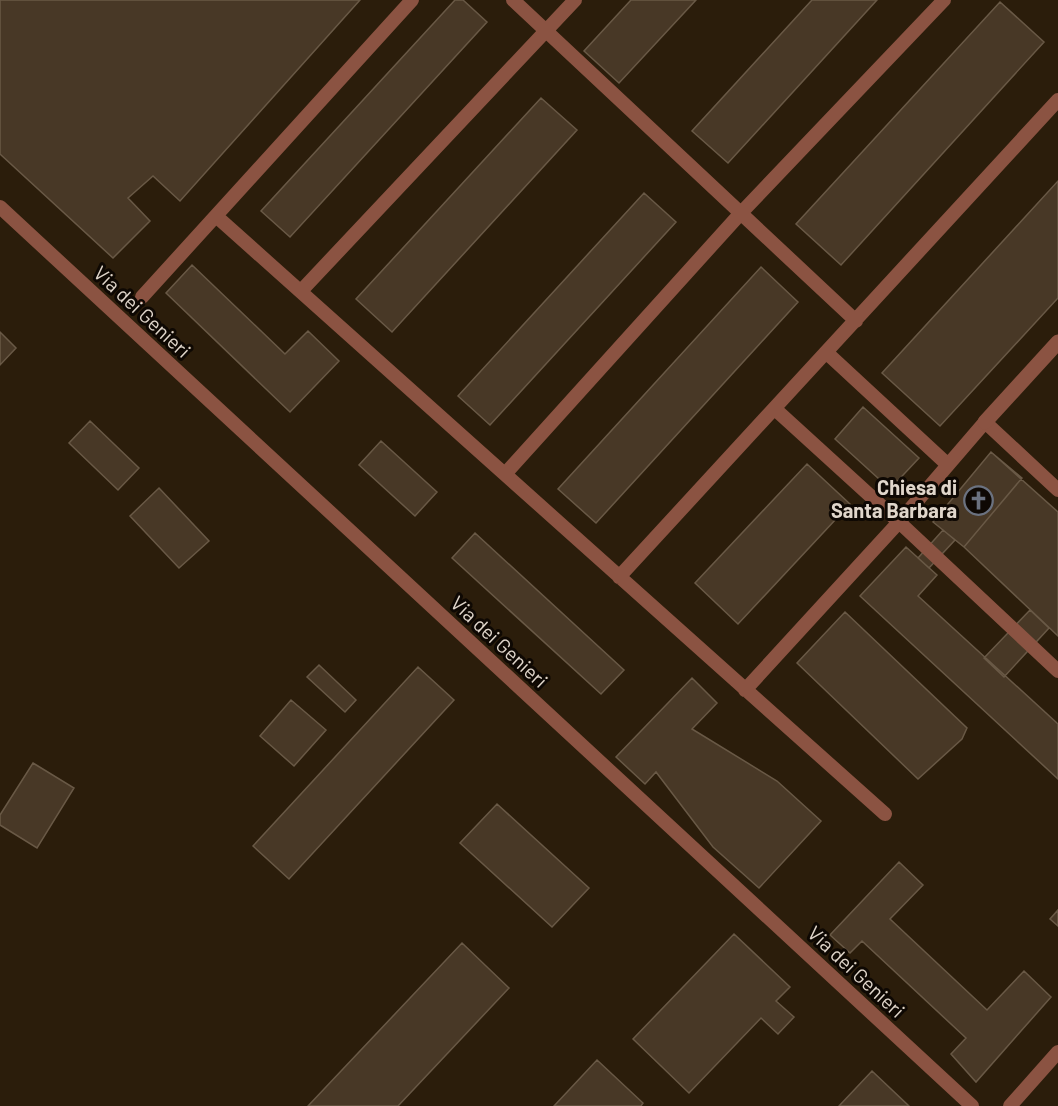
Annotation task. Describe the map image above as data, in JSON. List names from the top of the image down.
{
  "streets": {
    "lane": ["Via dei Genieri"]
  },
  "places": {
    "church": ["Chiesa di Santa Barbara"]
  }
}
